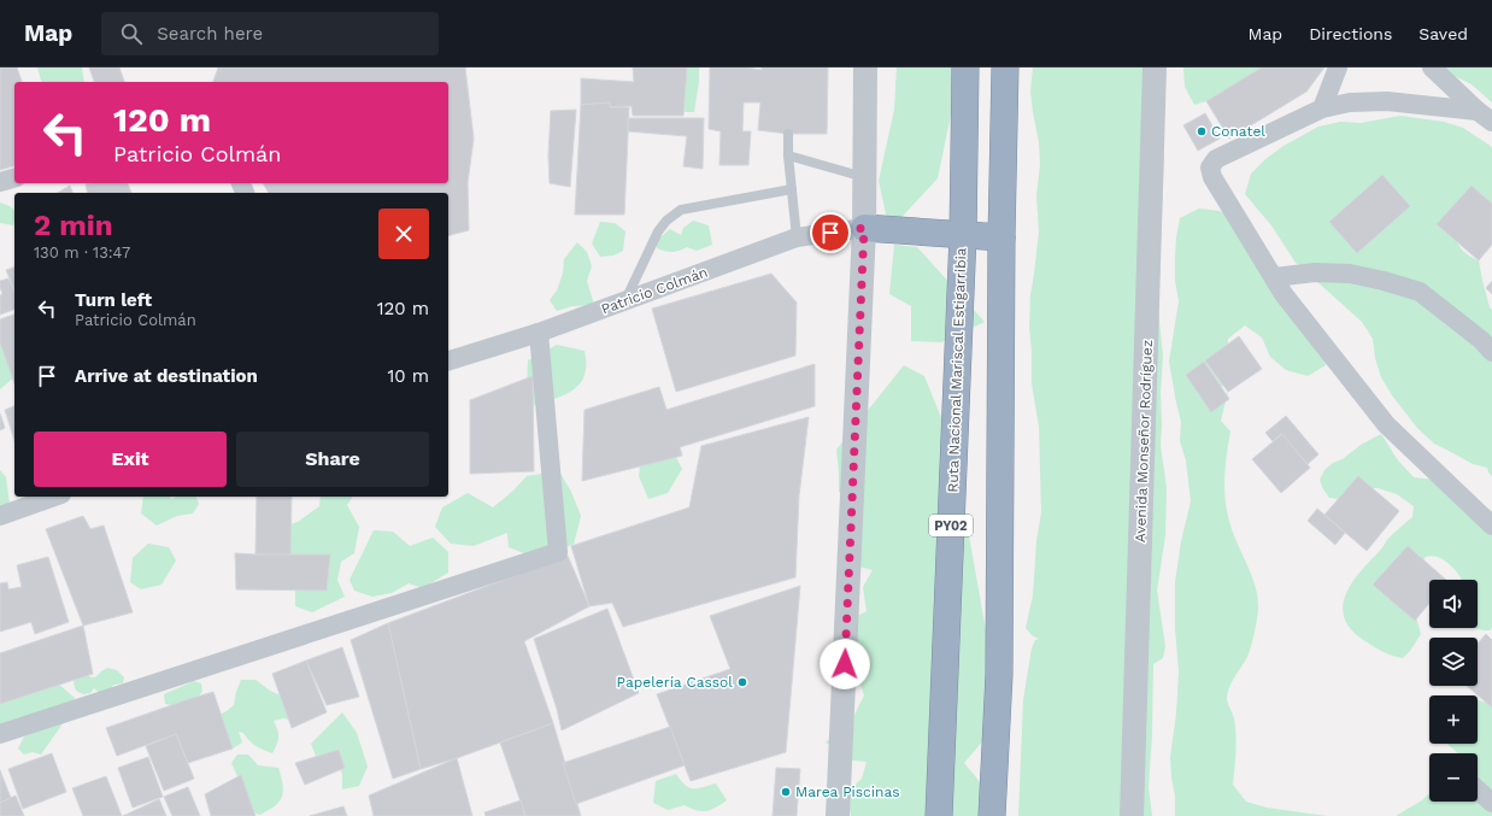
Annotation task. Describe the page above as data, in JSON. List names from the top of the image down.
{
  "streets": {
    "highway": ["Ruta Nacional Mariscal Estigarribia", "PY02"],
    "street": ["Patricio Colmán", "Avenida Monseñor Rodríguez"]
  },
  "places": ["Conatel", "Papelería Cassol", "Marea Piscinas"],
  "page": {
    "header": "Map",
    "search": "Search here",
    "nav": ["Map", "Directions", "Saved"],
    "turn": ["120 m", "Patricio Colmán"],
    "heading": ["2 min", "130 m · 13:47"],
    "list": [
      {
        "name": "Turn left",
        "note": "Patricio Colmán",
        "value": "120 m"
      },
      {
        "name": "Arrive at destination",
        "value": "10 m"
      }
    ],
    "buttons": ["Exit", "Share"],
    "map_buttons": ["+", "−"]
  }
}
